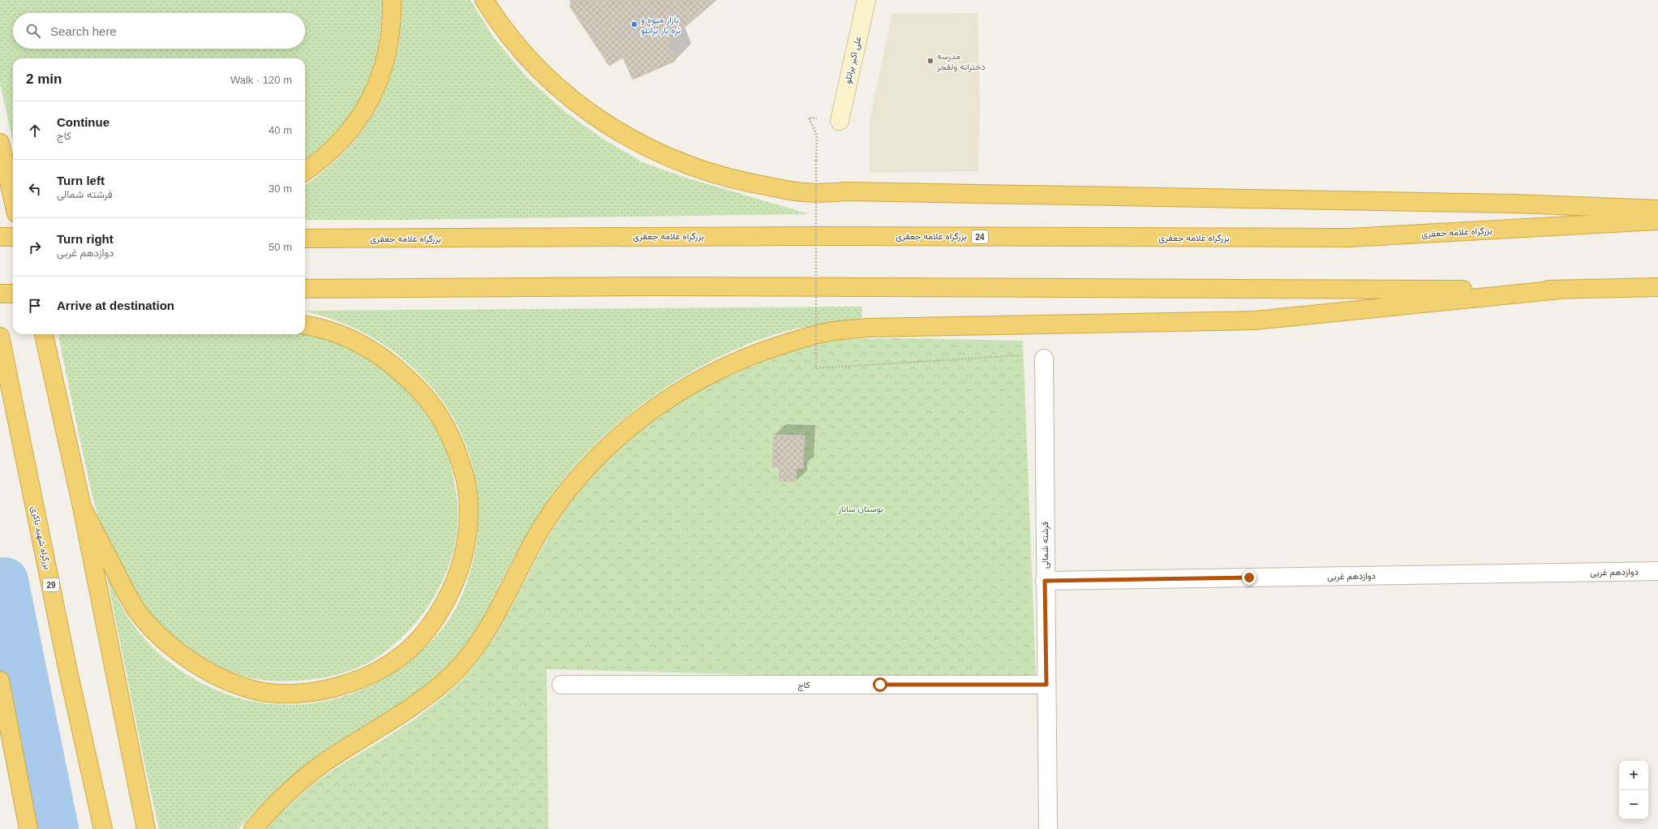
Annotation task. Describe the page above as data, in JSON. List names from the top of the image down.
{
  "streets": {
    "highway": [
      "بزرگراه علامه جعفری",
      "24",
      "بزرگراه شهید باکری",
      "29"
    ],
    "street": [
      "علی اکبر براتلو",
      "فرشته شمالی",
      "دوازدهم غربی",
      "کاج"
    ]
  },
  "crossings": [
    ["فرشته شمالی", "دوازدهم غربی"],
    ["فرشته شمالی", "کاج"]
  ],
  "parks": ["بوستان ساناز"],
  "places": ["بازار میوه و تره بار براتلو", "مدرسه دخترانه ولفجر"],
  "page": {
    "search": "Search here",
    "heading": ["2 min", "Walk · 120 m"],
    "list": [
      ["Continue", "کاج", "40 m"],
      ["Turn left", "فرشته شمالی", "30 m"],
      ["Turn right", "دوازدهم غربی", "50 m"],
      "Arrive at destination"
    ],
    "map_buttons": ["+", "−"]
  }
}
